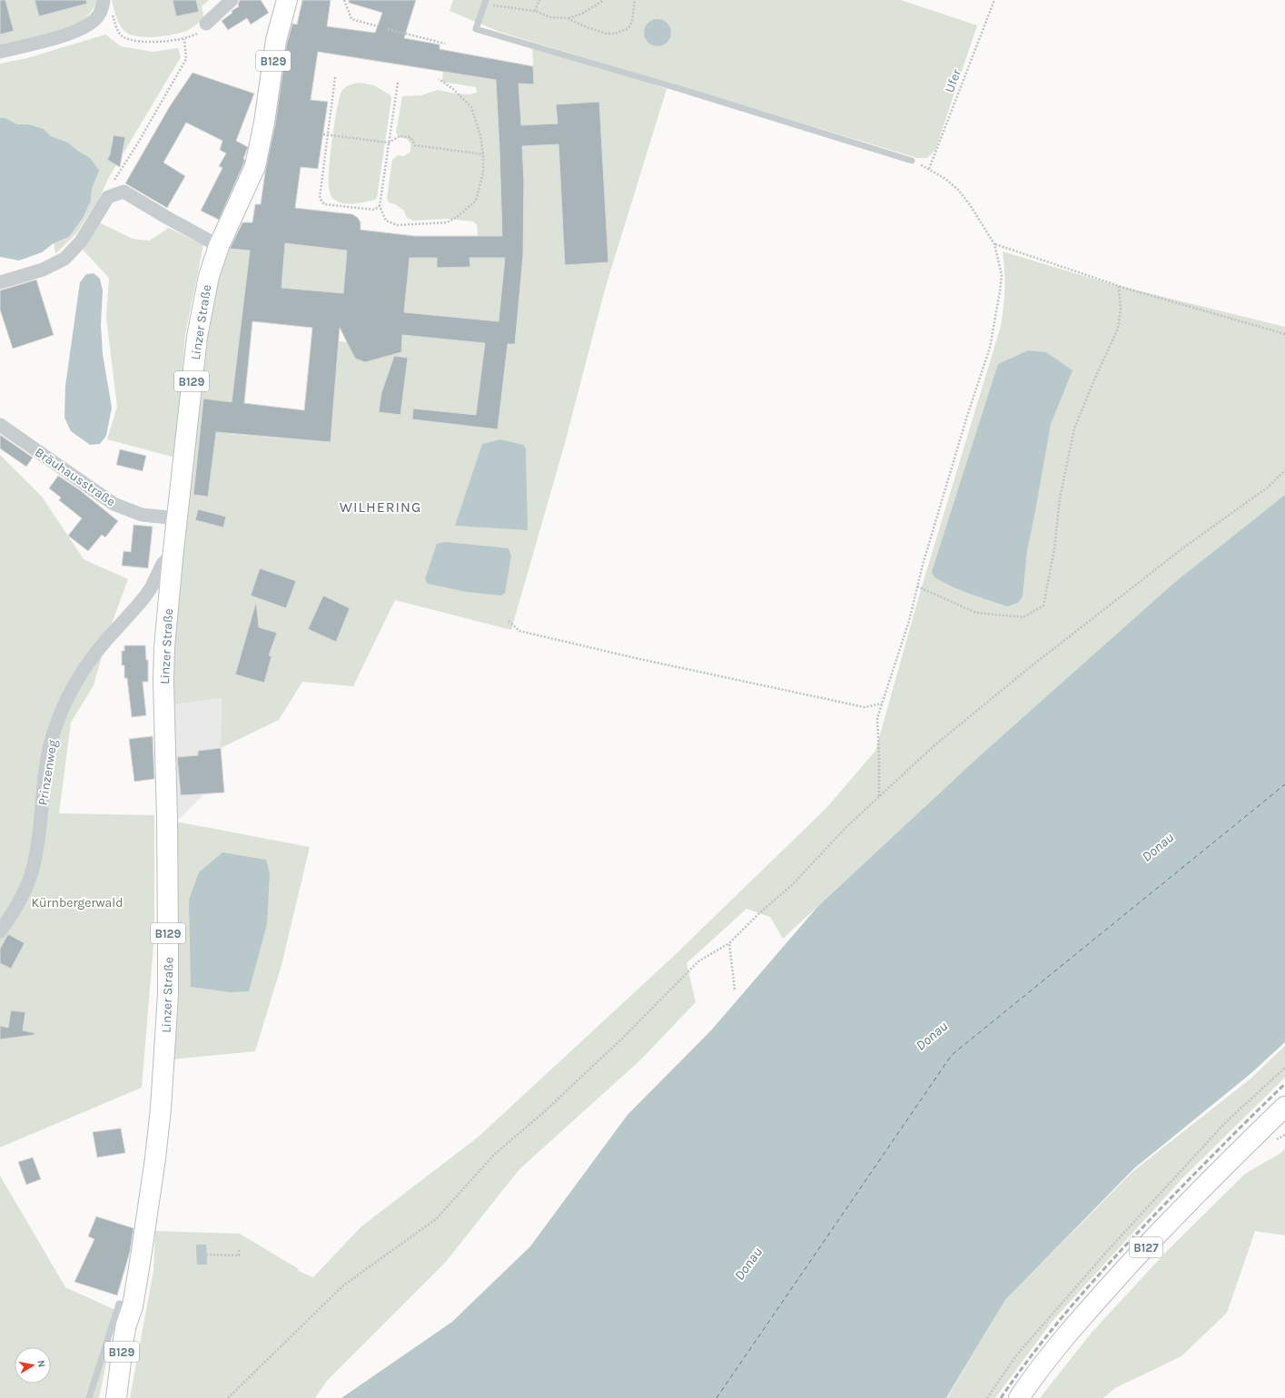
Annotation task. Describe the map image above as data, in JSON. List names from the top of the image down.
{
  "streets": {
    "main road": ["B129", "Linzer Straße", "B127"],
    "street": ["Bräuhausstraße", "Prinzenweg"],
    "path": ["Ufer"]
  },
  "crossings": [
    ["Linzer Straße", "Bräuhausstraße"],
    ["Linzer Straße", "Prinzenweg"]
  ],
  "districts": ["WILHERING"],
  "water": ["Donau"],
  "parks": ["Kürnbergerwald"],
  "north": "right"
}
